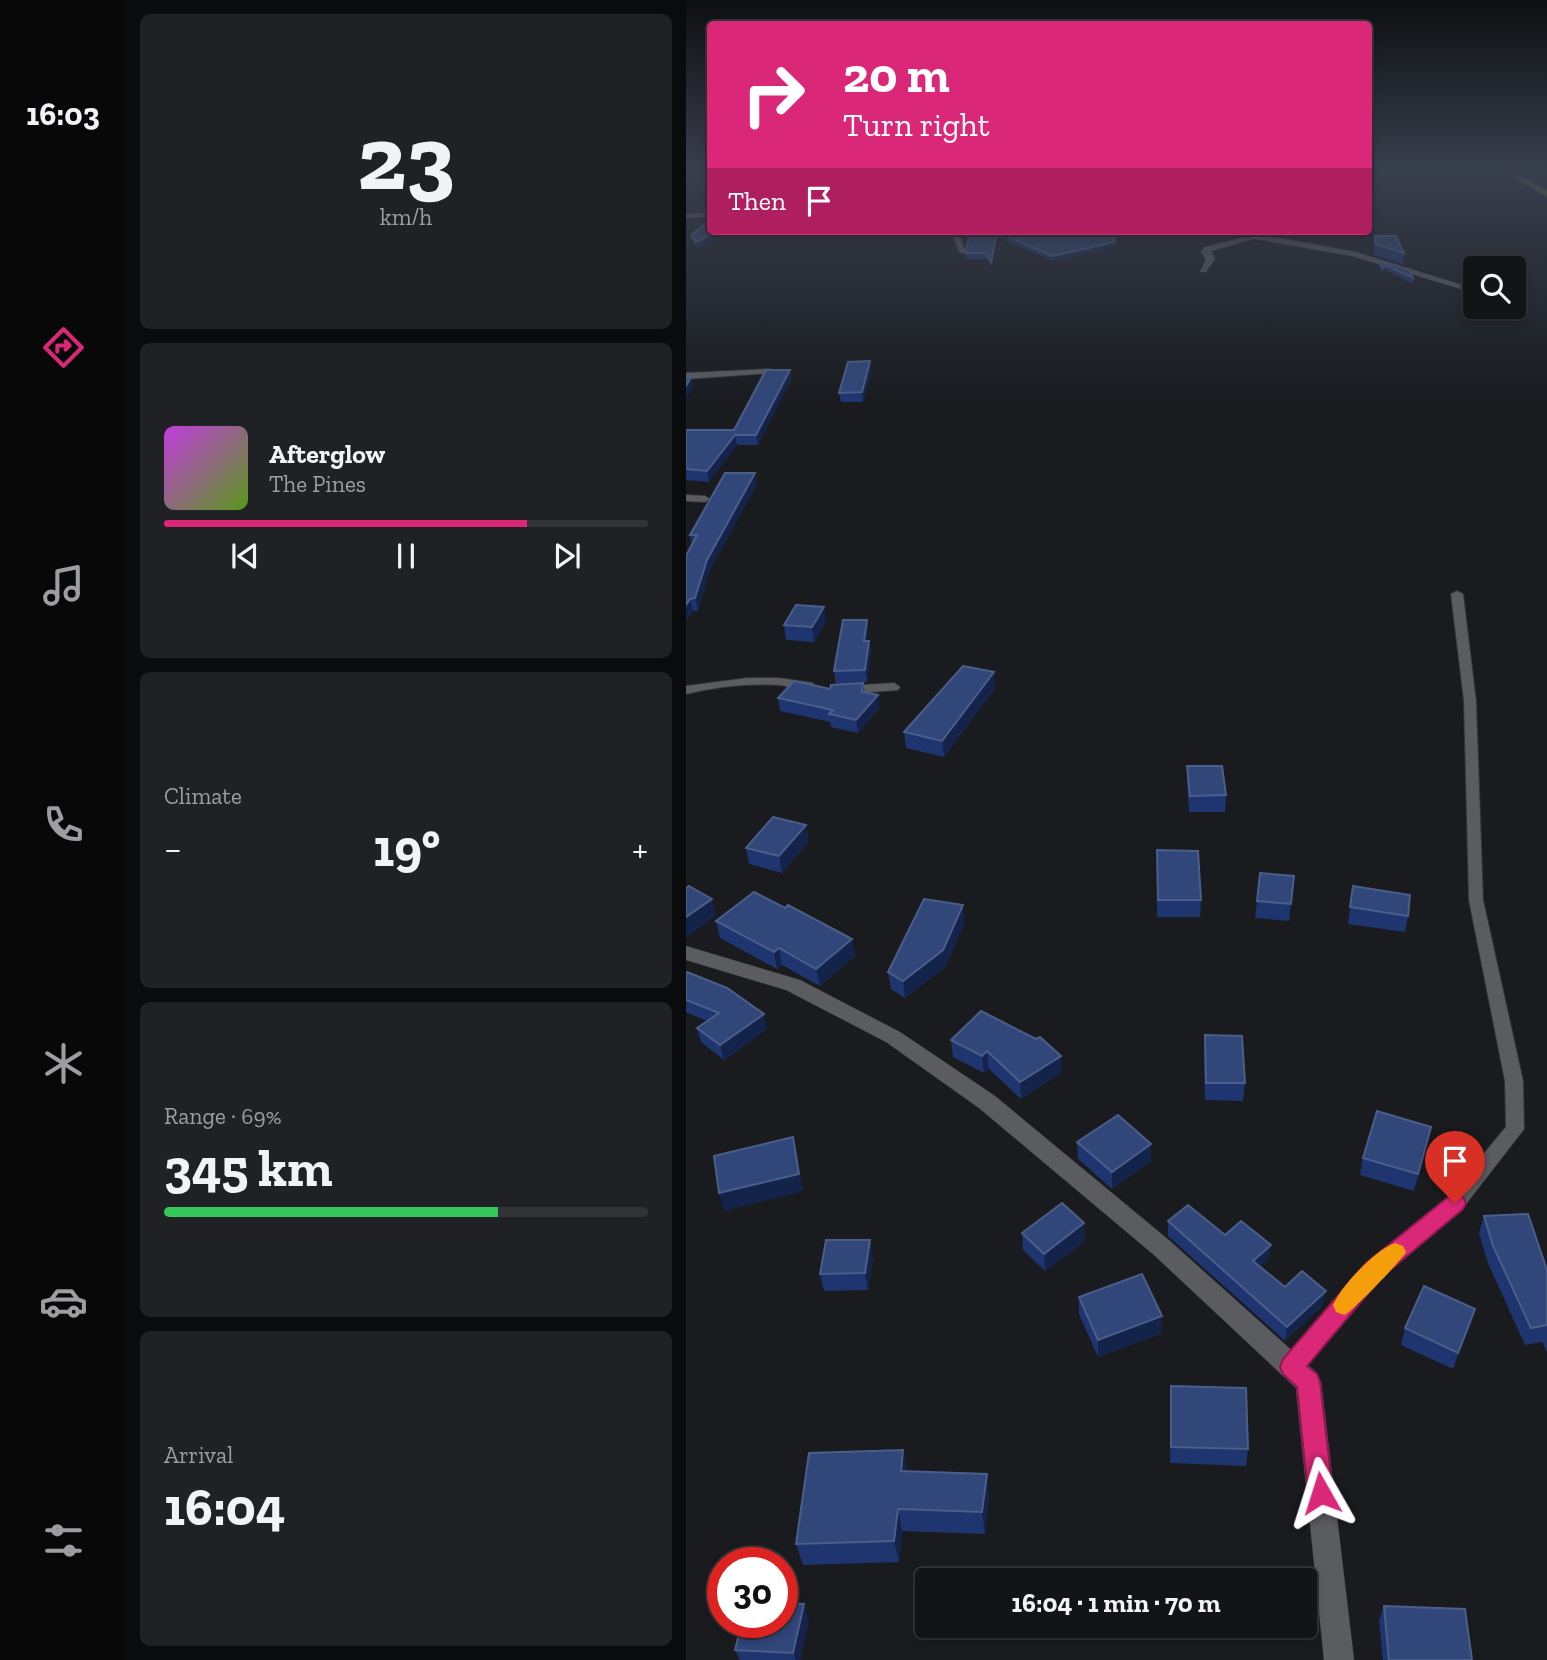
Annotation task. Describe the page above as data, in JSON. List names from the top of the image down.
{
  "page": {
    "tabs": "16:03",
    "tile": [
      ["23", "km/h"],
      "Climate",
      ["Range · 69%", "345 km"],
      ["Arrival", "16:04"]
    ],
    "turn": ["20 m", "Turn right"],
    "then": "Then",
    "song": ["Afterglow", "The Pines"],
    "heat": ["−", "19°", "+"],
    "limit": "30",
    "trip": "16:04 · 1 min · 70 m"
  }
}
